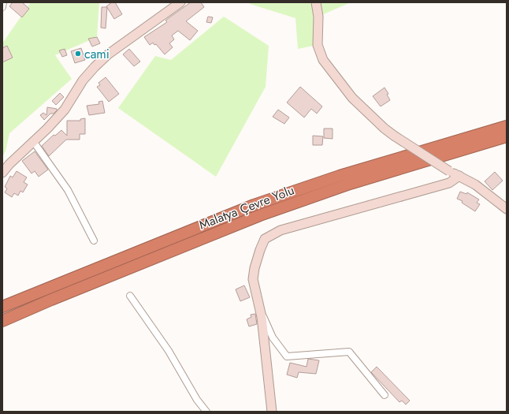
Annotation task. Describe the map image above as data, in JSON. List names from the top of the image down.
{
  "streets": {
    "highway": ["Malatya Çevre Yolu"]
  },
  "places": ["cami"]
}
